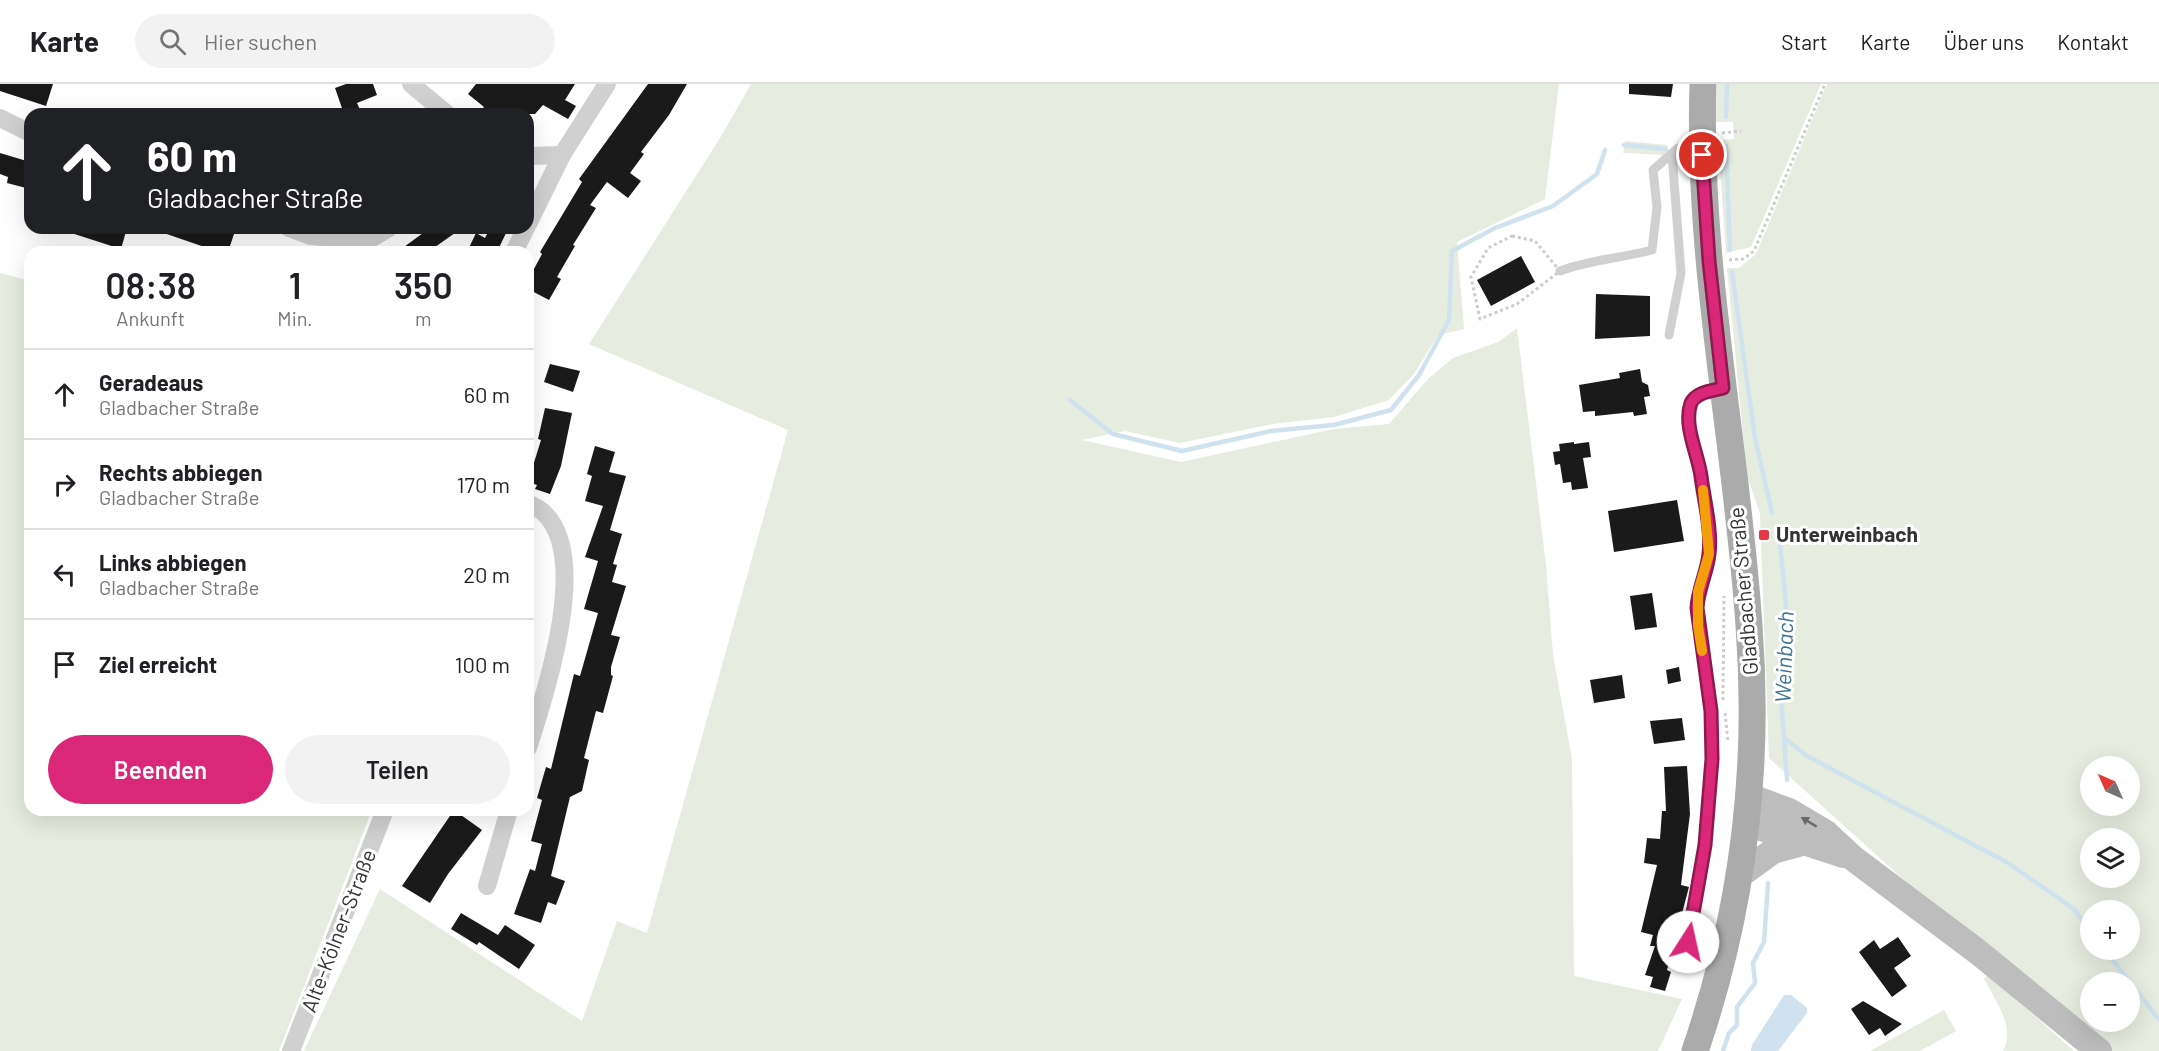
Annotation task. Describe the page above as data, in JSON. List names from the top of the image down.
{
  "streets": {
    "main road": ["Gladbacher Straße"],
    "street": ["Alte-Kölner-Straße"]
  },
  "water": ["Weinbach"],
  "places": {
    "transit": ["Unterweinbach"]
  },
  "north": "top left",
  "page": {
    "header": "Karte",
    "search": "Hier suchen",
    "nav": [
      "Start",
      "Karte",
      "Über uns",
      "Kontakt"
    ],
    "turn": ["60 m", "Gladbacher Straße"],
    "eta": [
      "08:38",
      "Ankunft",
      "1",
      "Min.",
      "350",
      "m"
    ],
    "list": [
      {
        "name": "Geradeaus",
        "note": "Gladbacher Straße",
        "value": "60 m"
      },
      {
        "name": "Rechts abbiegen",
        "note": "Gladbacher Straße",
        "value": "170 m"
      },
      {
        "name": "Links abbiegen",
        "note": "Gladbacher Straße",
        "value": "20 m"
      },
      {
        "name": "Ziel erreicht",
        "value": "100 m"
      }
    ],
    "buttons": ["Beenden", "Teilen"],
    "map_buttons": ["+", "−"]
  }
}
